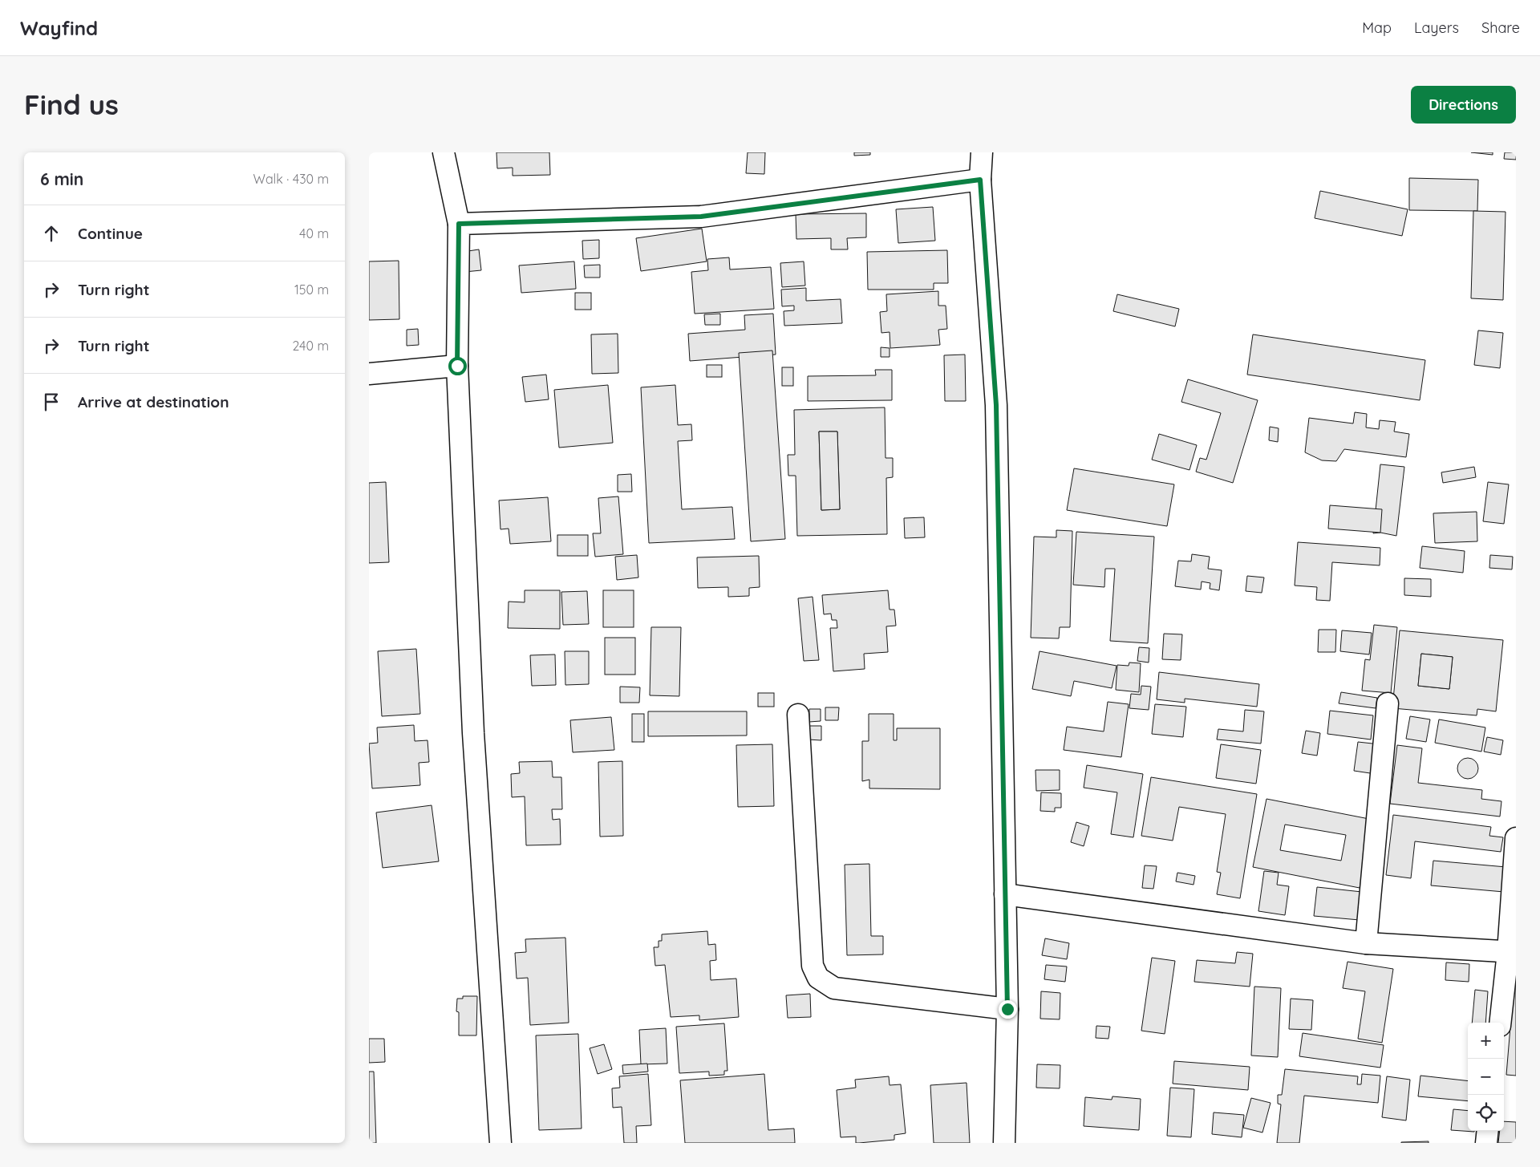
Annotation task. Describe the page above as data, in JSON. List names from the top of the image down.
{
  "page": {
    "header": "Wayfind",
    "nav": ["Map", "Layers", "Share"],
    "buttons": "Directions",
    "title": "Find us",
    "heading": ["6 min", "Walk · 430 m"],
    "list": [
      ["Continue", "40 m"],
      ["Turn right", "150 m"],
      ["Turn right", "240 m"],
      "Arrive at destination"
    ],
    "map_buttons": ["+", "−"]
  }
}
